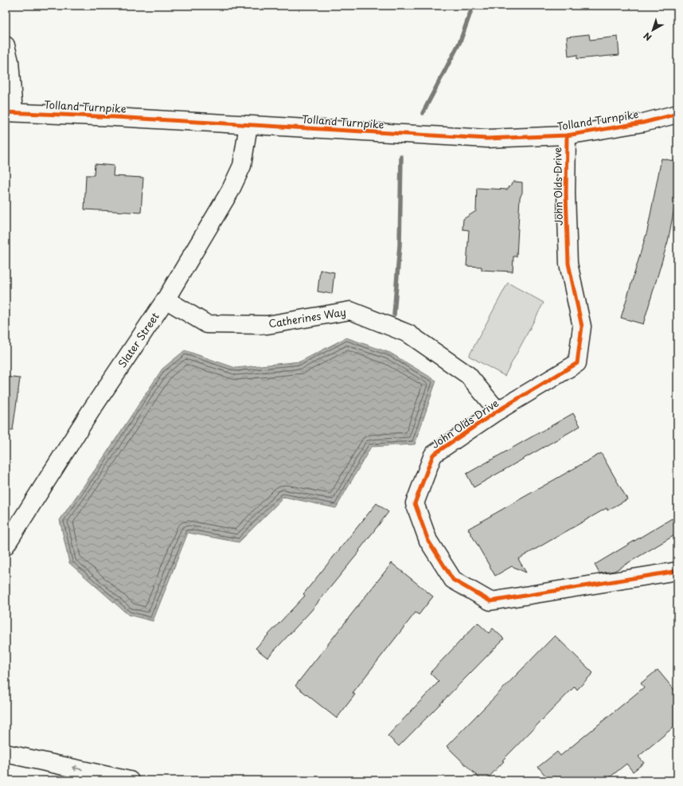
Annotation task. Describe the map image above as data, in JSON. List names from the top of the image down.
{
  "streets": {
    "main road": [
      "Tolland Turnpike",
      "John Olds Drive",
      "Catherines Way",
      "Slater Street"
    ]
  },
  "crossings": [
    ["Tolland Turnpike", "John Olds Drive"],
    ["Tolland Turnpike", "Slater Street"],
    ["John Olds Drive", "Catherines Way"],
    ["Catherines Way", "Slater Street"]
  ],
  "north": "bottom left"
}
